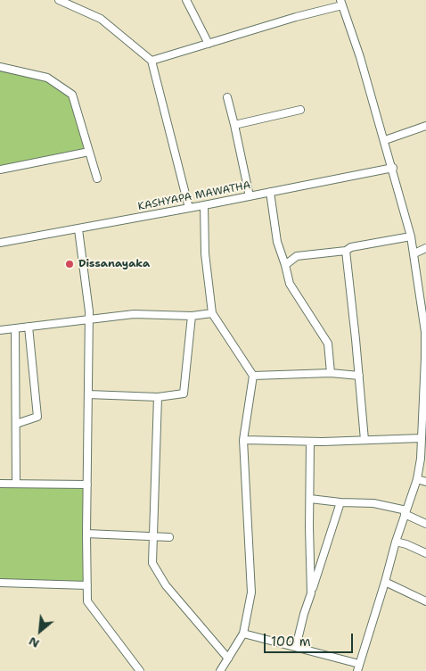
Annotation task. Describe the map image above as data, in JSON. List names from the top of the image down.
{
  "streets": {
    "street": ["KASHYAPA MAWATHA"]
  },
  "places": ["Dissanayaka"],
  "scale_bar": "100 m",
  "north": "bottom left"
}
